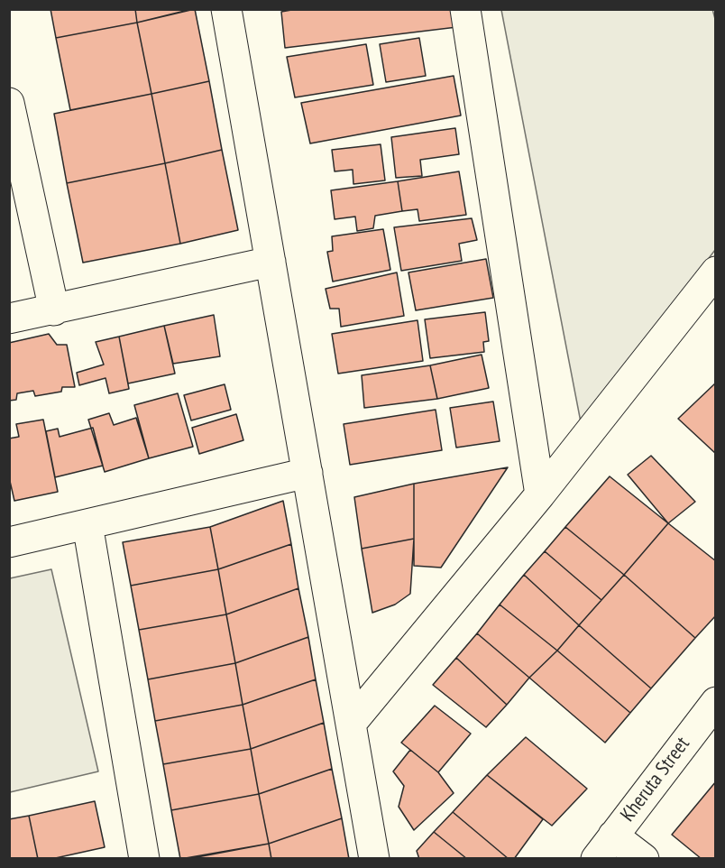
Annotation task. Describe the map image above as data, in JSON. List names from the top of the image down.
{
  "streets": {
    "street": ["Kheruta Street"]
  }
}
